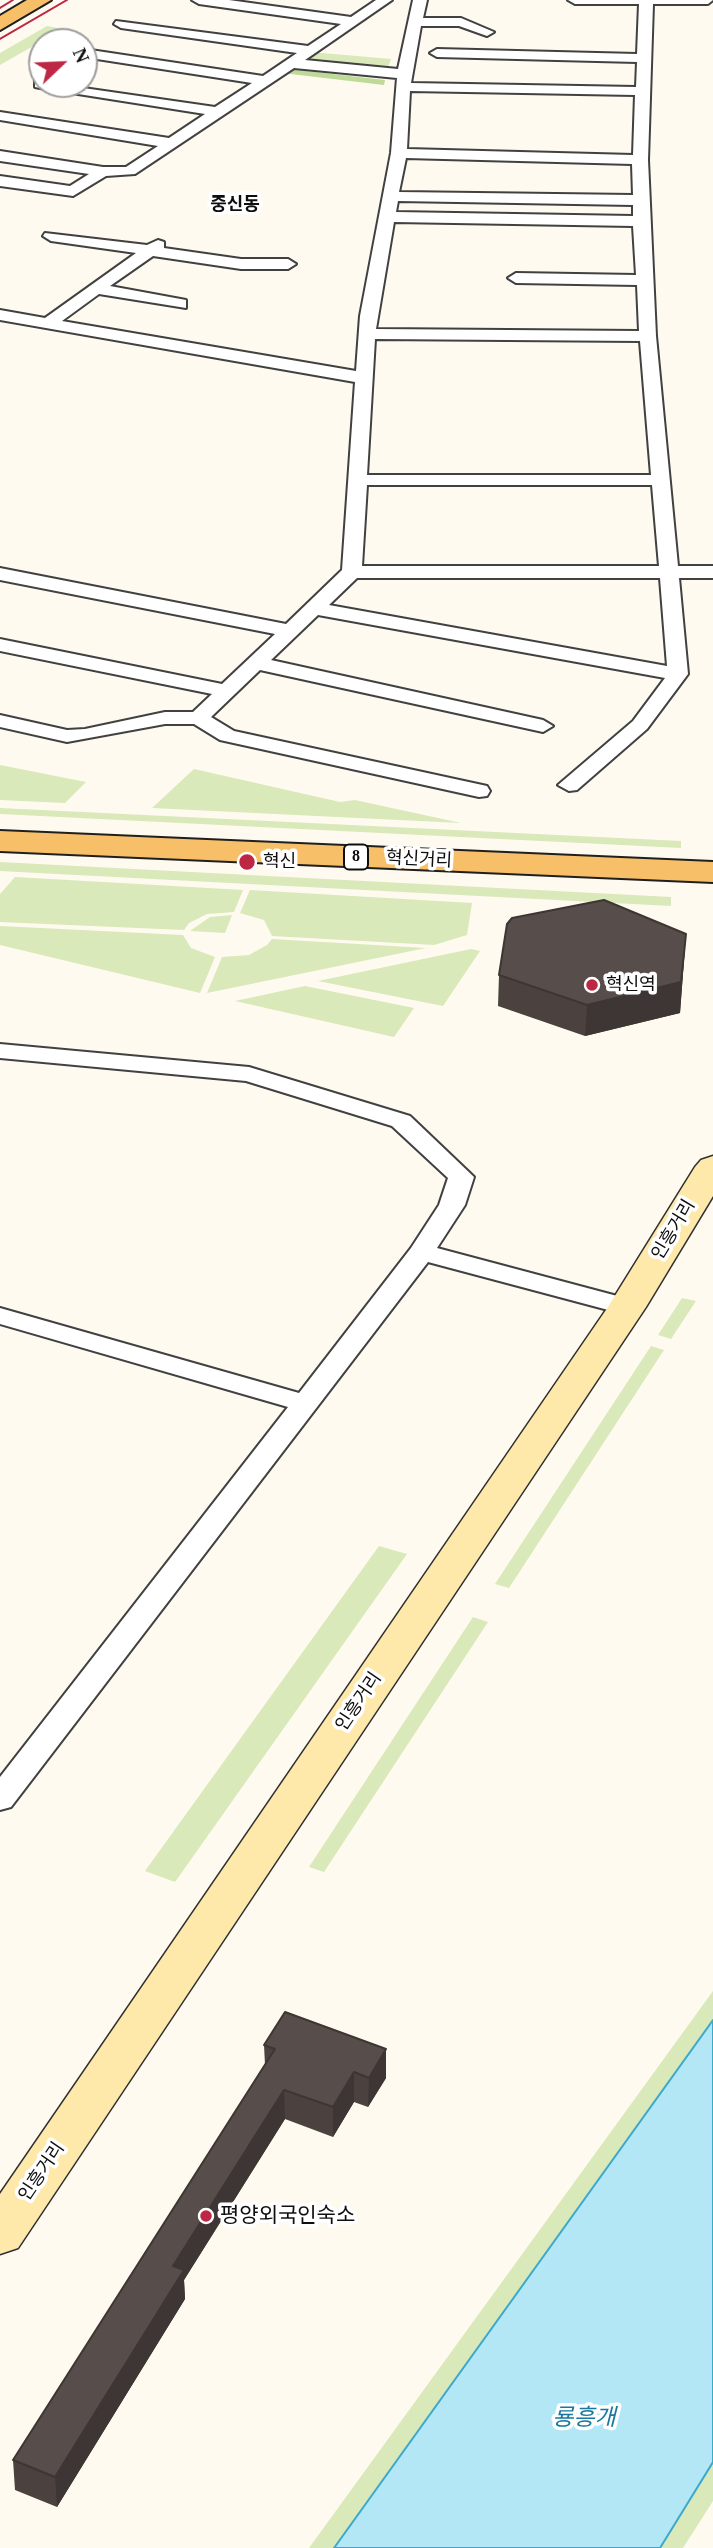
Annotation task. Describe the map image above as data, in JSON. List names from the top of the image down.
{
  "streets": {
    "main road": ["8", "혁신거리", "인흥거리"]
  },
  "districts": ["중신동"],
  "water": ["룡흥개"],
  "places": ["혁신", "혁신역", "평양외국인숙소"],
  "north": "top right"
}
